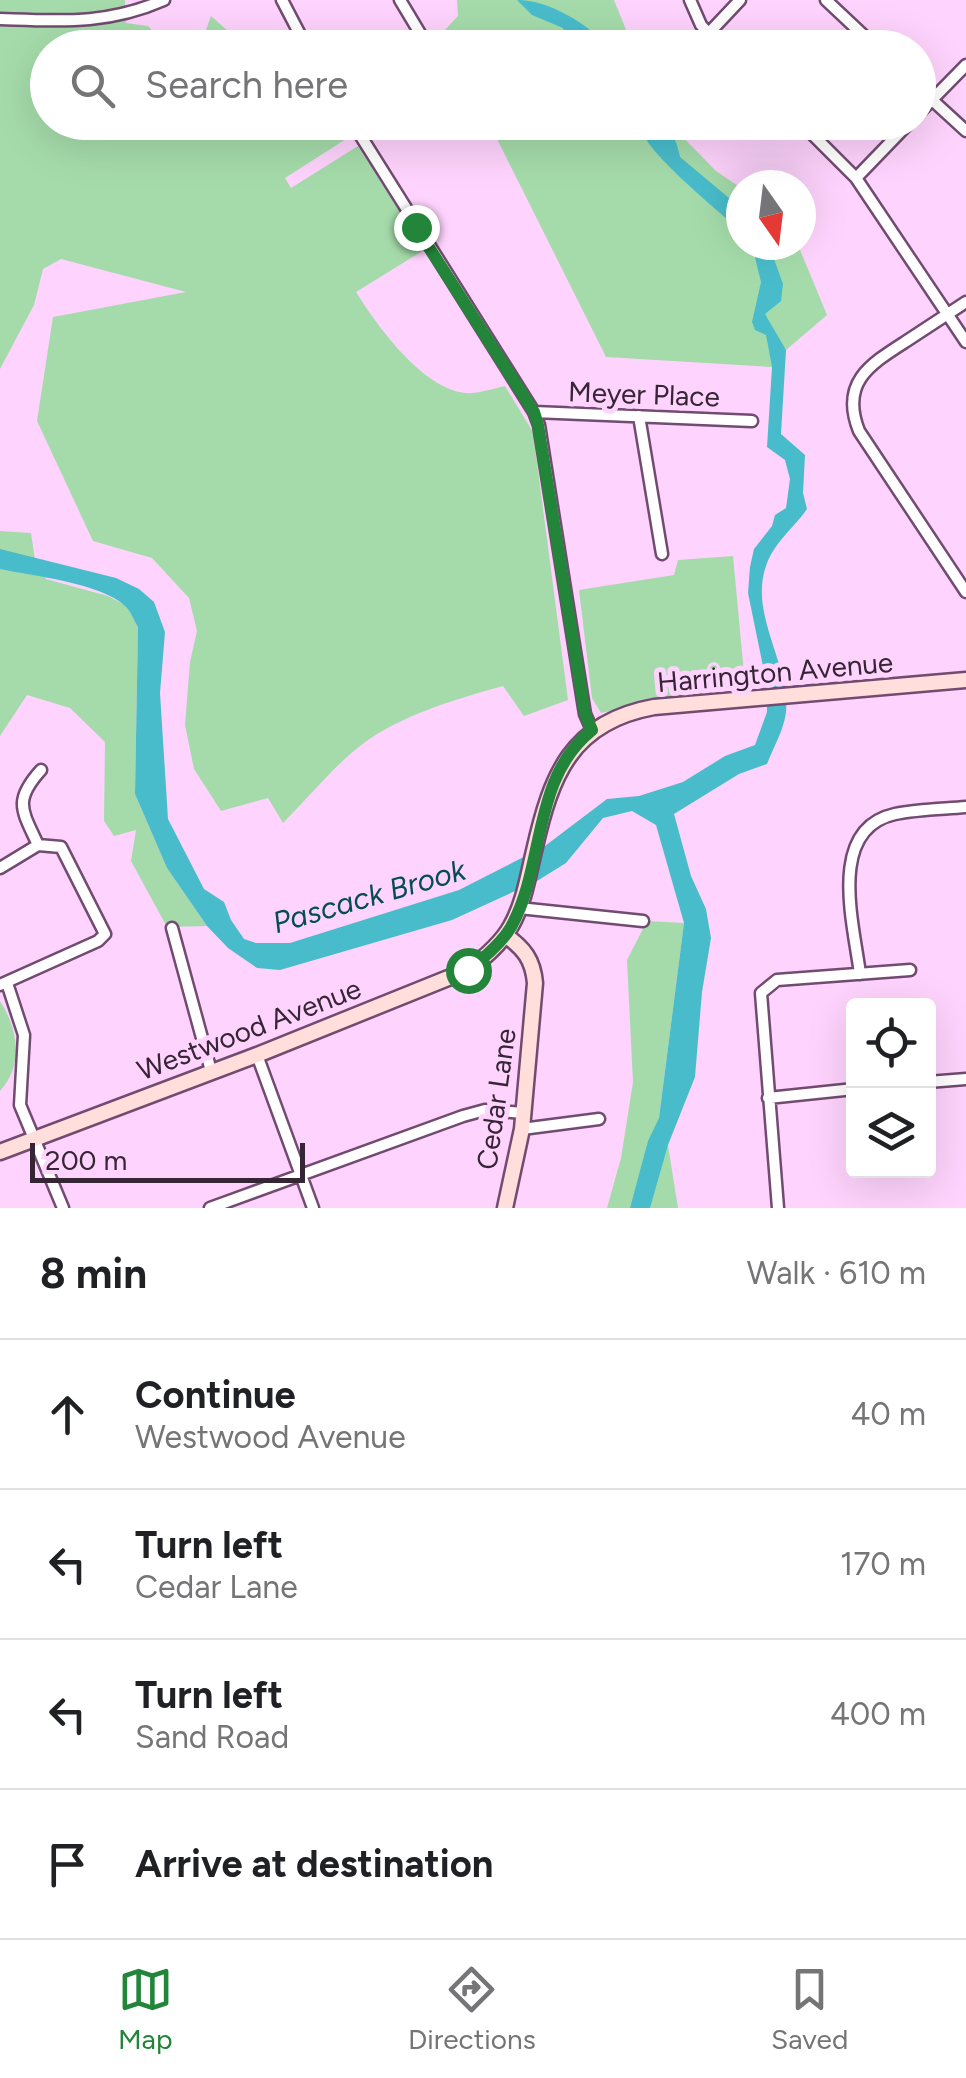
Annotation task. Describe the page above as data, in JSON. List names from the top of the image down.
{
  "streets": {
    "street": [
      "Meyer Place",
      "Harrington Avenue",
      "Westwood Avenue",
      "Cedar Lane"
    ]
  },
  "crossings": [
    ["Westwood Avenue", "Cedar Lane"]
  ],
  "water": ["Pascack Brook"],
  "scale_bar": "200 m",
  "north": "bottom",
  "page": {
    "search": "Search here",
    "scale": "200 m",
    "heading": ["8 min", "Walk · 610 m"],
    "list": [
      ["Continue", "Westwood Avenue", "40 m"],
      ["Turn left", "Cedar Lane", "170 m"],
      ["Turn left", "Sand Road", "400 m"],
      "Arrive at destination"
    ],
    "nav": ["Map", "Directions", "Saved"]
  }
}
